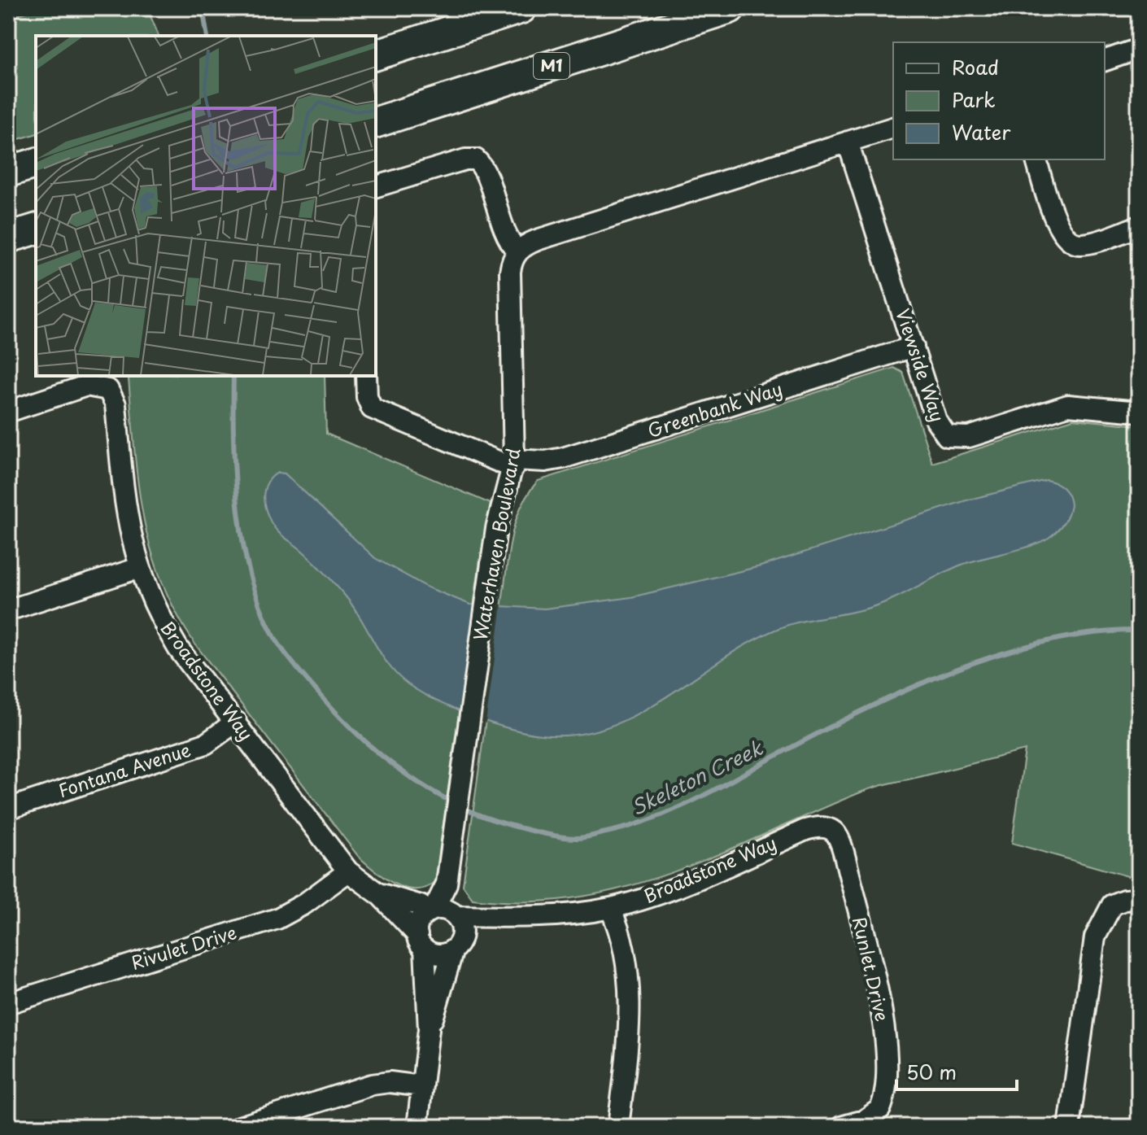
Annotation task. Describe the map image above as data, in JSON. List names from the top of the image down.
{
  "streets": {
    "highway": ["M1"],
    "street": [
      "Viewside Way",
      "Greenbank Way",
      "Waterhaven Boulevard",
      "Broadstone Way",
      "Fontana Avenue",
      "Rivulet Drive",
      "Runlet Drive"
    ]
  },
  "crossings": [
    ["Viewside Way", "Greenbank Way"],
    ["Greenbank Way", "Waterhaven Boulevard"],
    ["Waterhaven Boulevard", "Broadstone Way"],
    ["Broadstone Way", "Fontana Avenue"],
    ["Broadstone Way", "Rivulet Drive"],
    ["Broadstone Way", "Runlet Drive"]
  ],
  "water": ["Skeleton Creek"],
  "legend": ["Road", "Park", "Water"],
  "scale_bar": "50 m"
}
